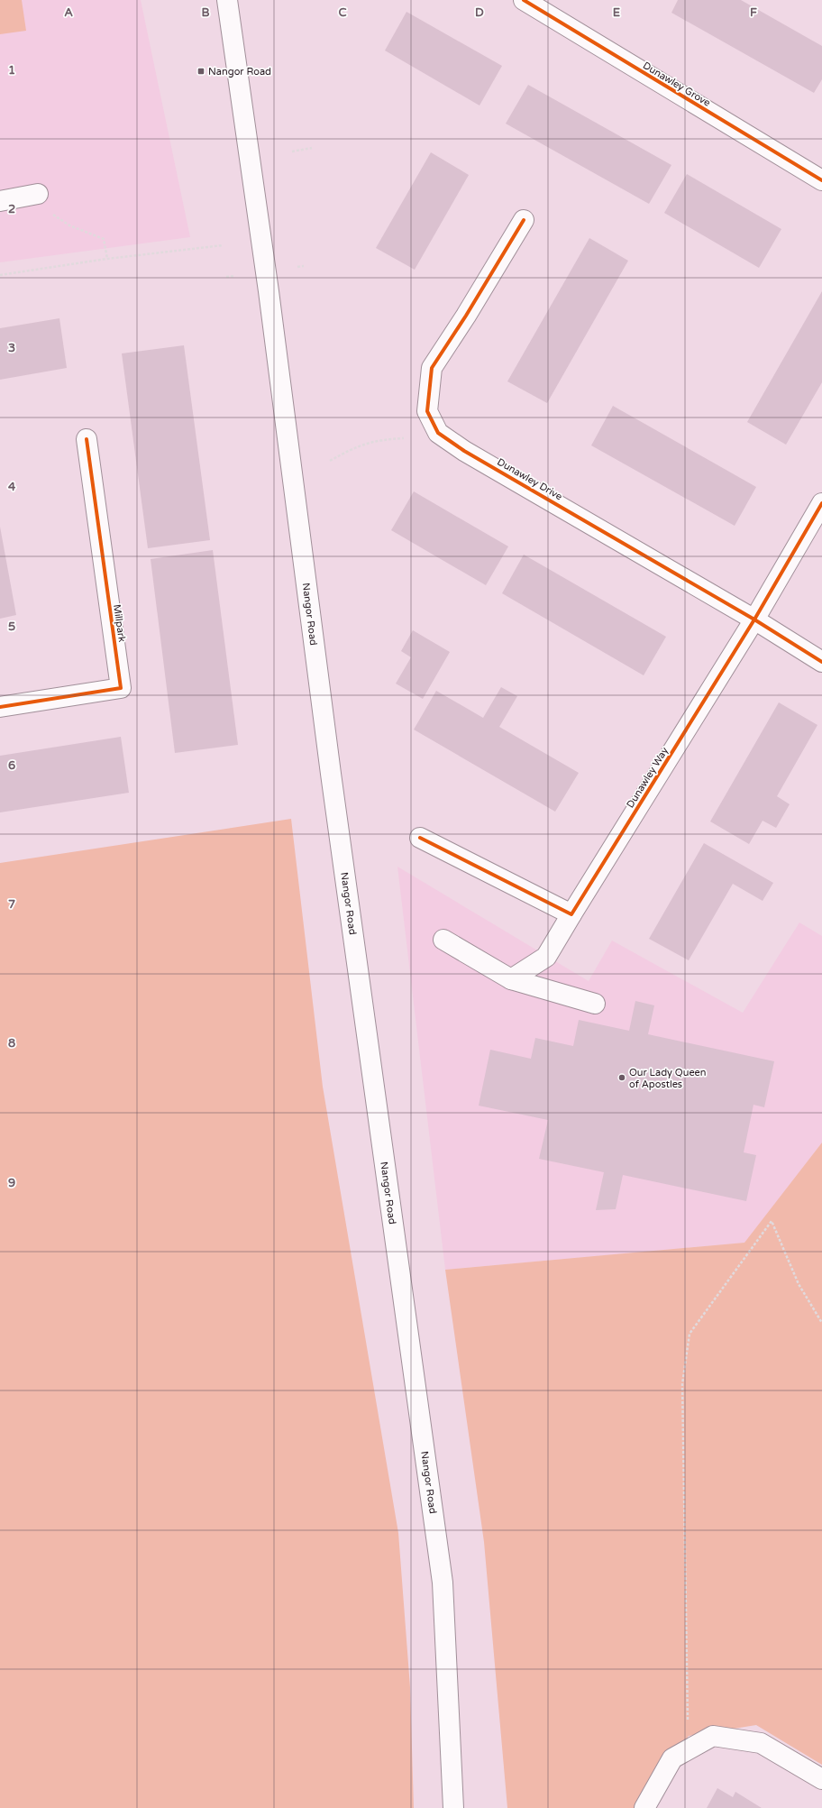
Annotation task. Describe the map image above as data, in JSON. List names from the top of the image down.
{
  "streets": {
    "street": [
      "Dunawley Grove",
      "Dunawley Drive",
      "Nangor Road",
      "Millpark",
      "Dunawley Way"
    ]
  },
  "crossings": [
    ["Dunawley Drive", "Dunawley Way"]
  ],
  "places": {
    "transit": ["Nangor Road"],
    "other": ["Our Lady Queen of Apostles"]
  },
  "grid": {
    "columns": [
      "A",
      "B",
      "C",
      "D",
      "E",
      "F"
    ],
    "rows": [
      "1",
      "2",
      "3",
      "4",
      "5",
      "6",
      "7",
      "8",
      "9"
    ]
  }
}
